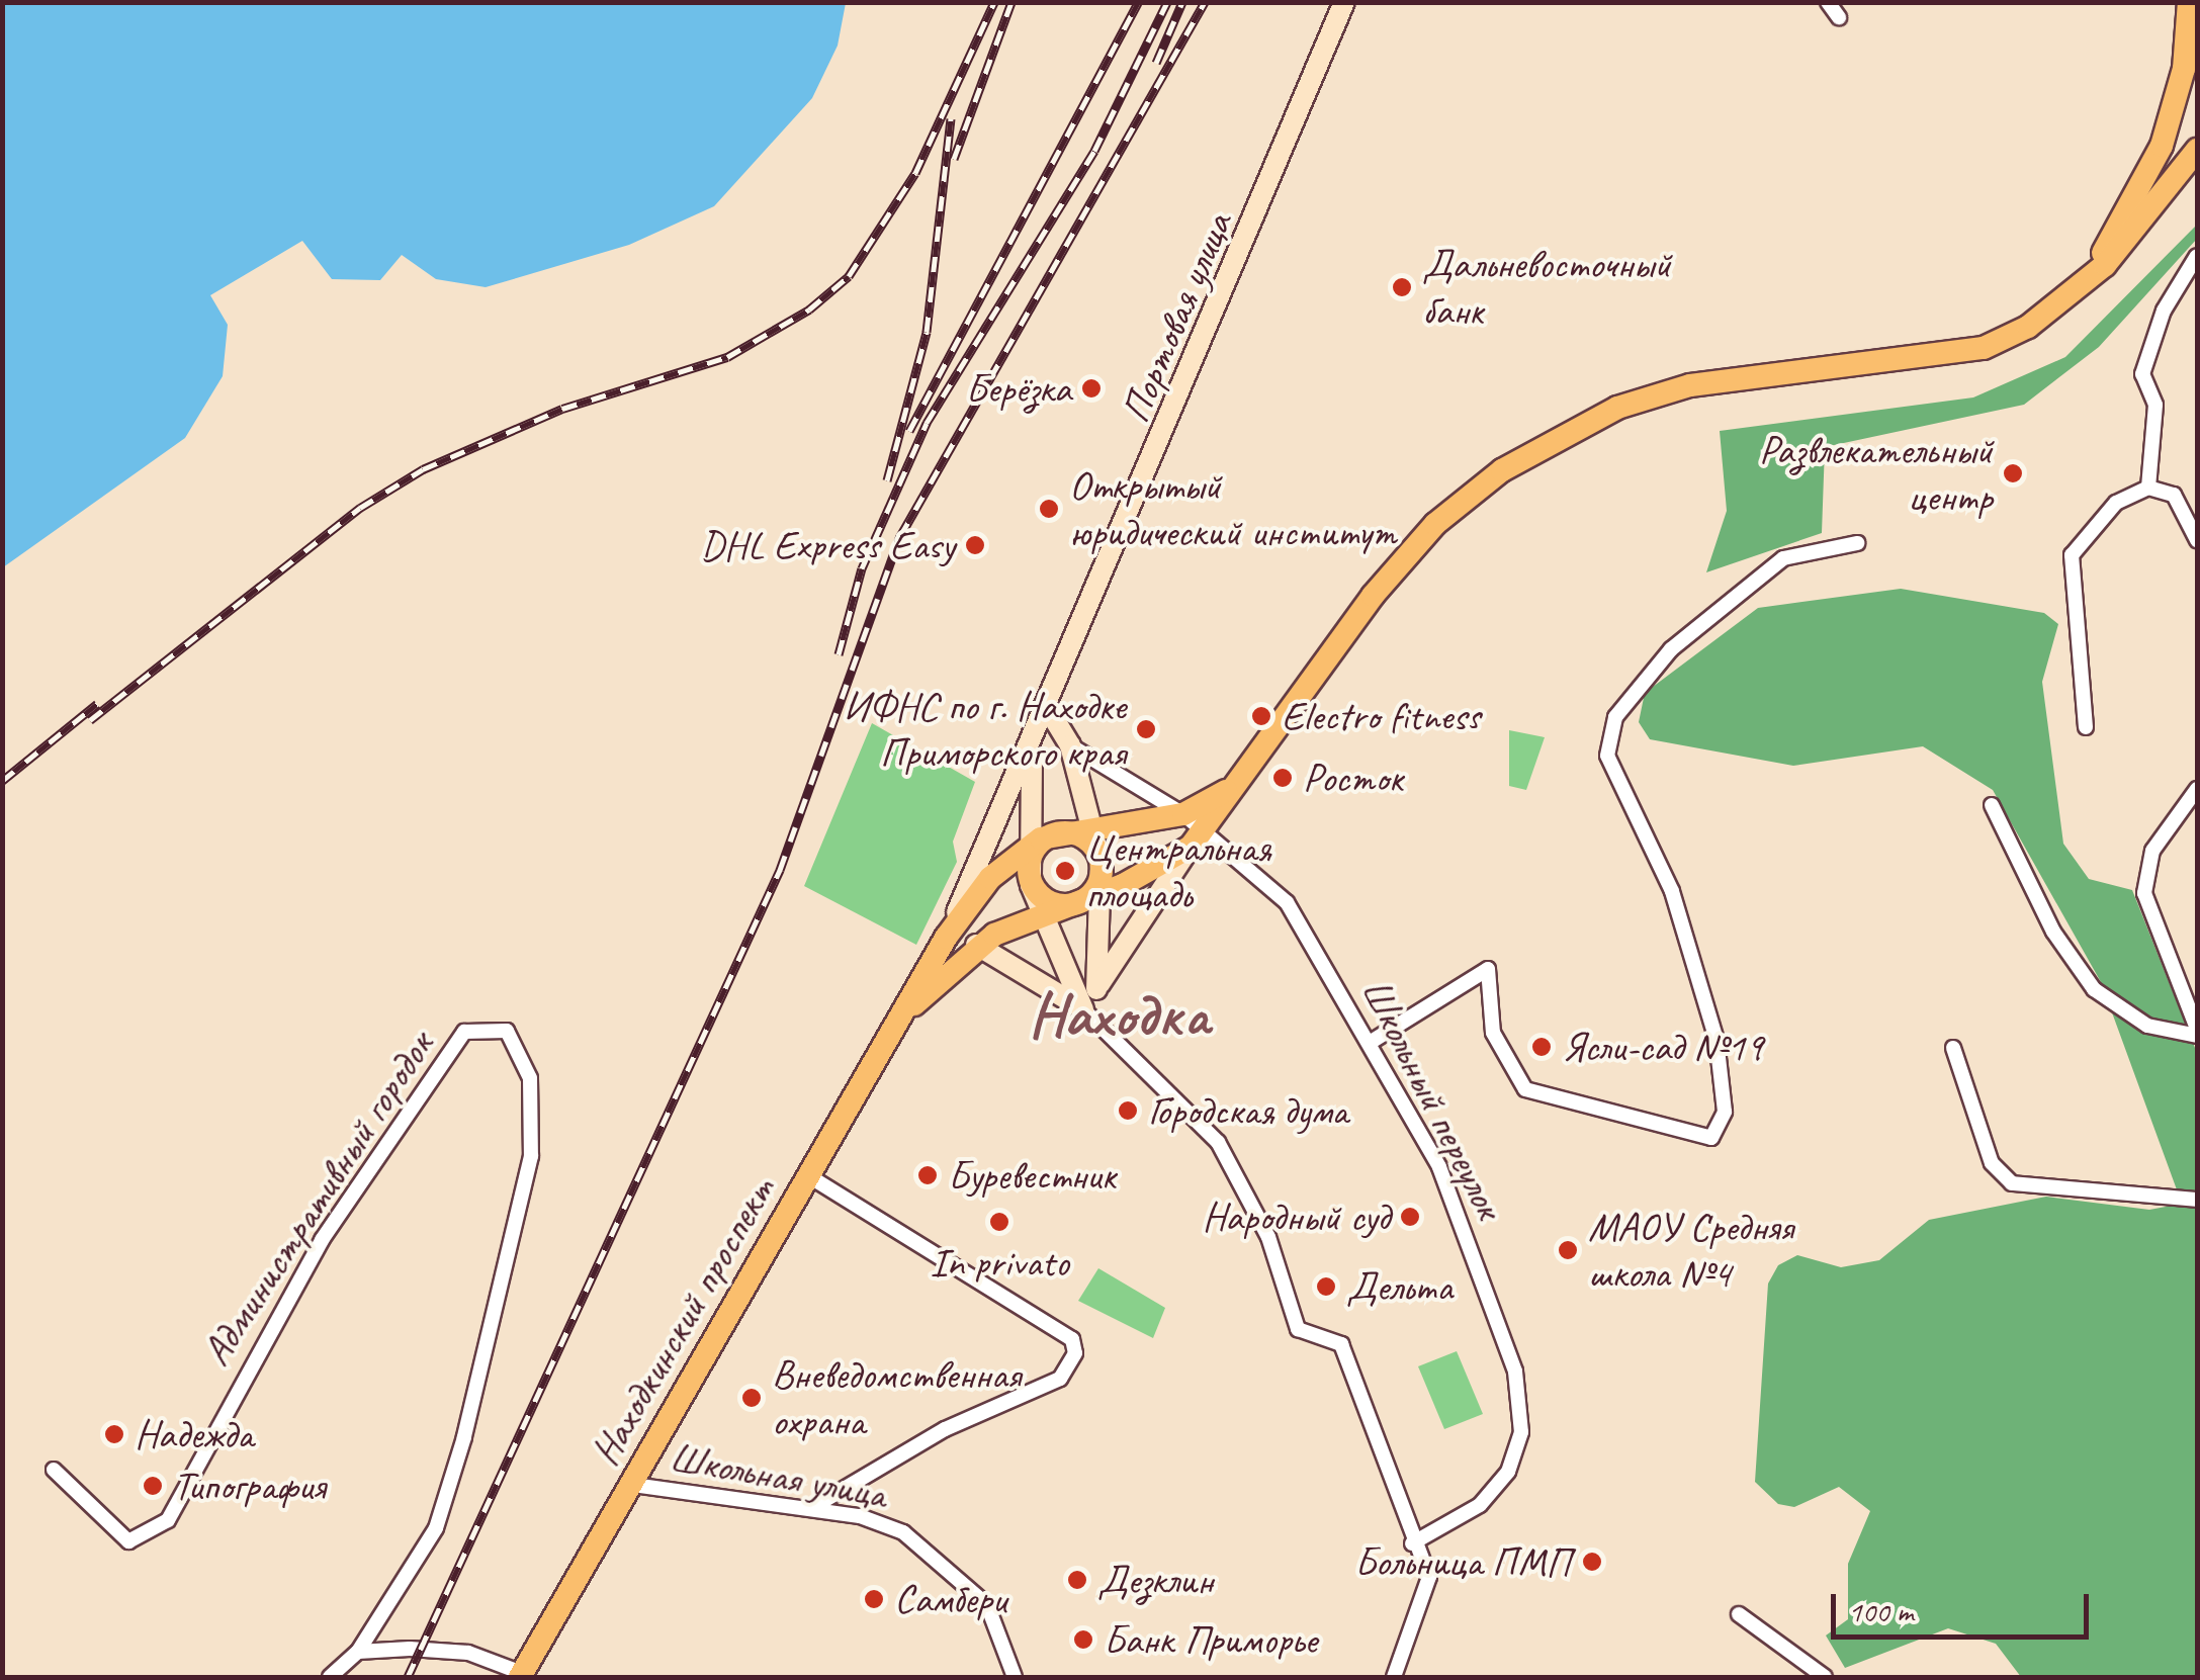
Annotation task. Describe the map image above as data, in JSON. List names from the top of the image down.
{
  "streets": {
    "main road": ["Находкинский проспект"],
    "street": [
      "Портовая улица",
      "Школьный переулок",
      "Административный городок",
      "Школьная улица"
    ]
  },
  "crossings": [
    ["Портовая улица", "Находкинский проспект"],
    ["Школьный переулок", "Находкинский проспект"],
    ["Находкинский проспект", "Школьная улица"]
  ],
  "districts": ["Находка"],
  "places": [
    "Дальневосточный банк",
    "Берёзка",
    "Развлекательный центр",
    "Открытый юридический институт",
    "DHL Express Easy",
    "Electro fitness",
    "ИФНС по г. Находке Приморского края",
    "Росток",
    "Центральная площадь",
    "Ясли-сад №19",
    "Городская дума",
    "Буревестник",
    "Народный суд",
    "In privato",
    "МАОУ Средняя школа №4",
    "Дельта",
    "Вневедомственная охрана",
    "Надежда",
    "Типография",
    "Больница ПМП",
    "Дезклин",
    "Самбери",
    "Банк Приморье"
  ],
  "scale_bar": "100 m"
}
